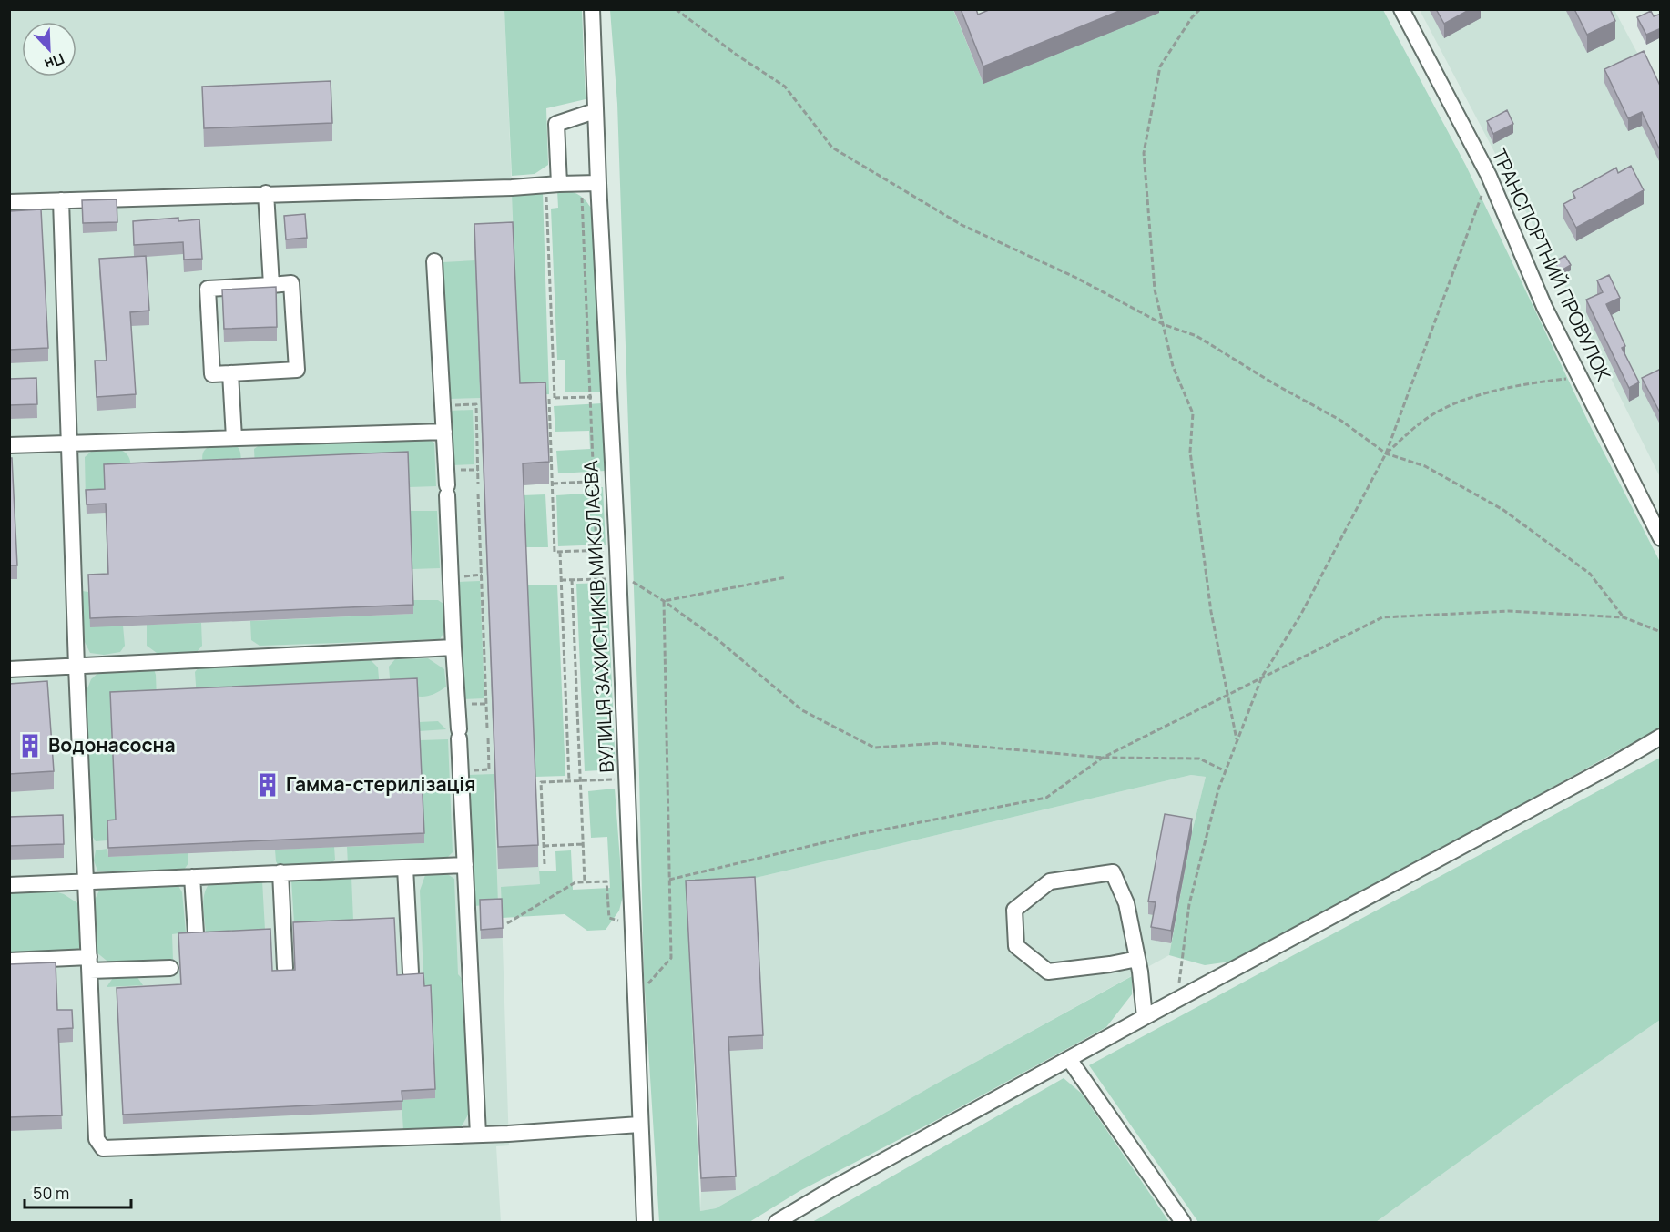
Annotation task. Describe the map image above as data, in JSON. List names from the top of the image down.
{
  "streets": {
    "street": ["ТРАНСПОРТНИЙ ПРОВУЛОК", "ВУЛИЦЯ ЗАХИСНИКІВ МИКОЛАЄВА"]
  },
  "places": {
    "building": ["Водонасосна", "Гамма-стерилізація"]
  },
  "scale_bar": "50 m",
  "north": "bottom right"
}
